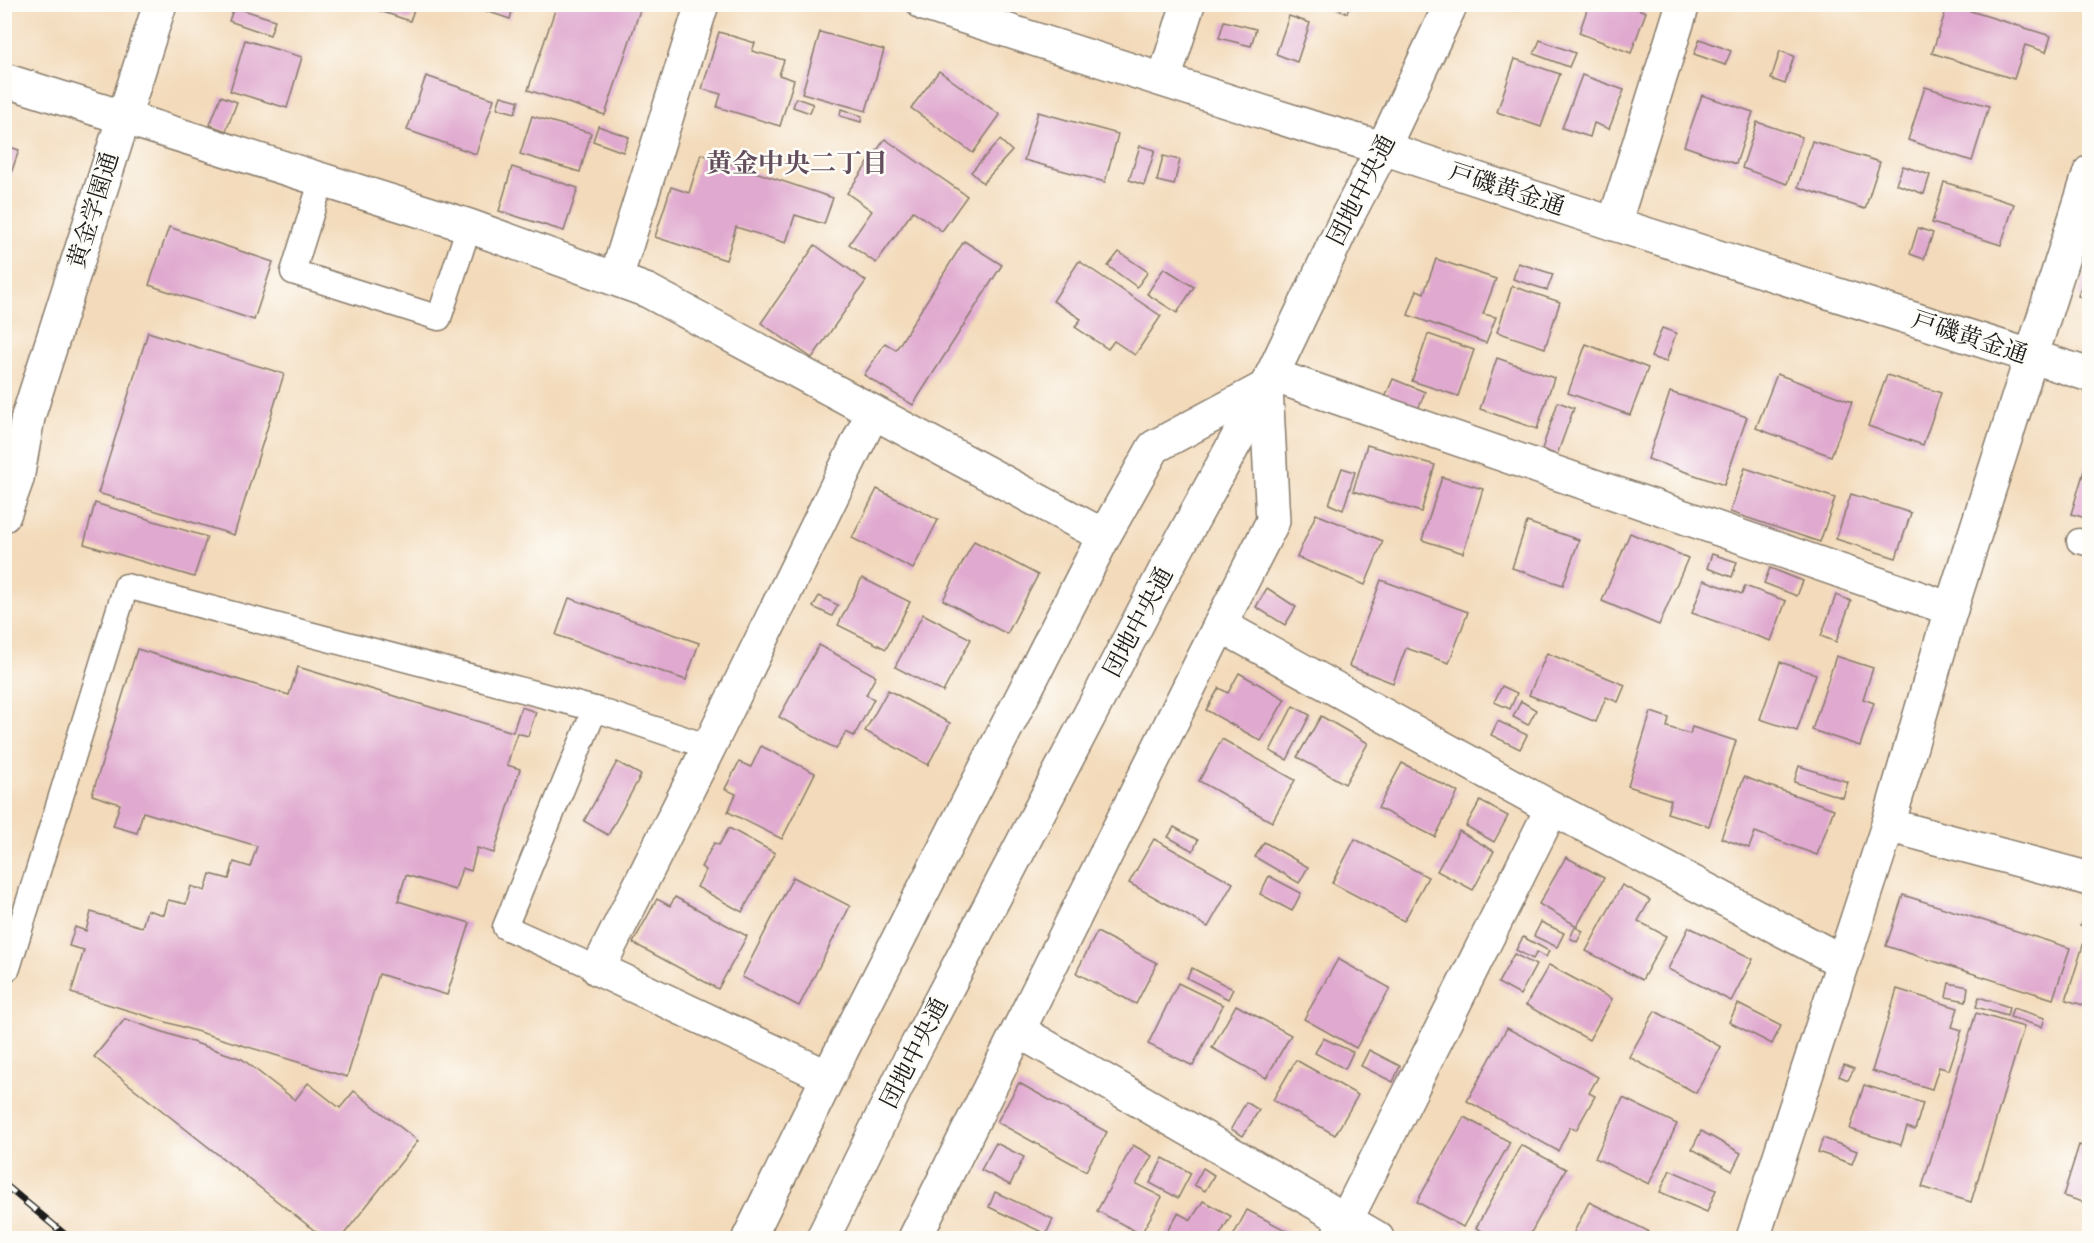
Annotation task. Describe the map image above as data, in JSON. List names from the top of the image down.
{
  "streets": {
    "street": ["戸磯黄金通", "団地中央通", "黄金学園通"]
  },
  "crossings": [
    ["戸磯黄金通", "団地中央通"]
  ],
  "districts": ["黄金中央二丁目"]
}
